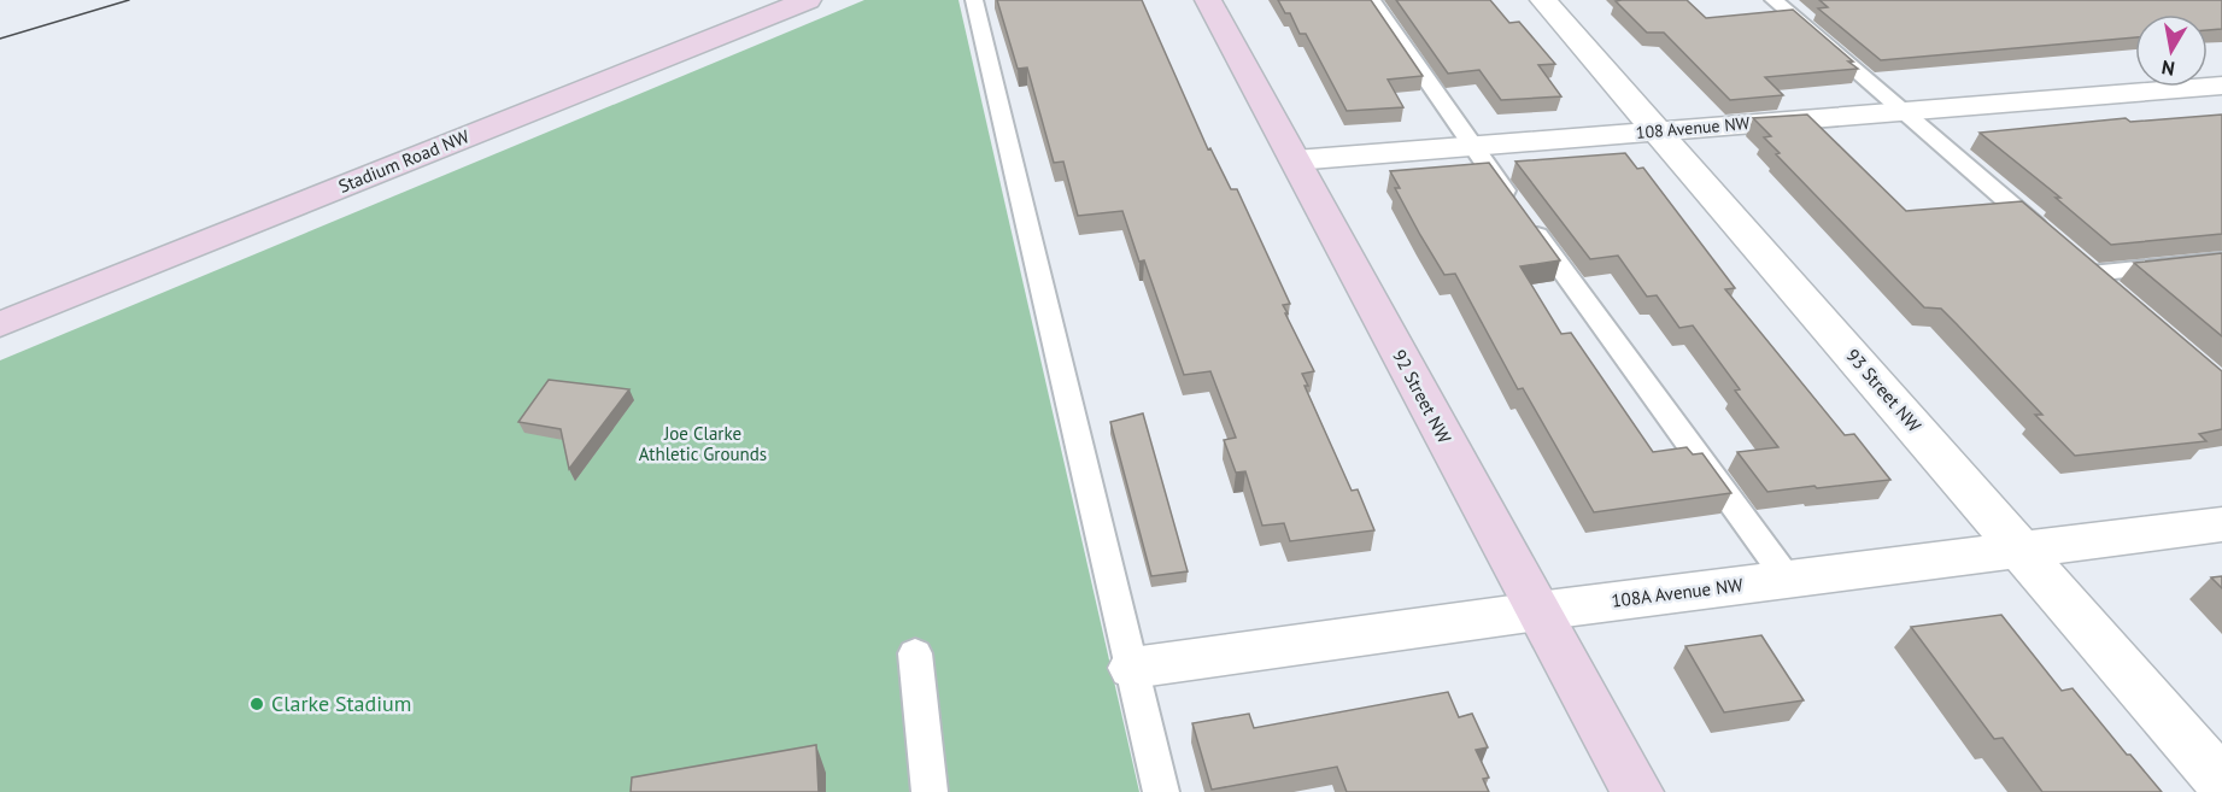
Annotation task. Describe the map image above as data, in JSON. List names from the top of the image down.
{
  "streets": {
    "street": [
      "108 Avenue NW",
      "Stadium Road NW",
      "93 Street NW",
      "92 Street NW",
      "108A Avenue NW"
    ]
  },
  "crossings": [
    ["108 Avenue NW", "93 Street NW"],
    ["108 Avenue NW", "92 Street NW"],
    ["93 Street NW", "108A Avenue NW"],
    ["92 Street NW", "108A Avenue NW"]
  ],
  "parks": ["Joe Clarke Athletic Grounds"],
  "places": ["Clarke Stadium"],
  "north": "bottom"
}
